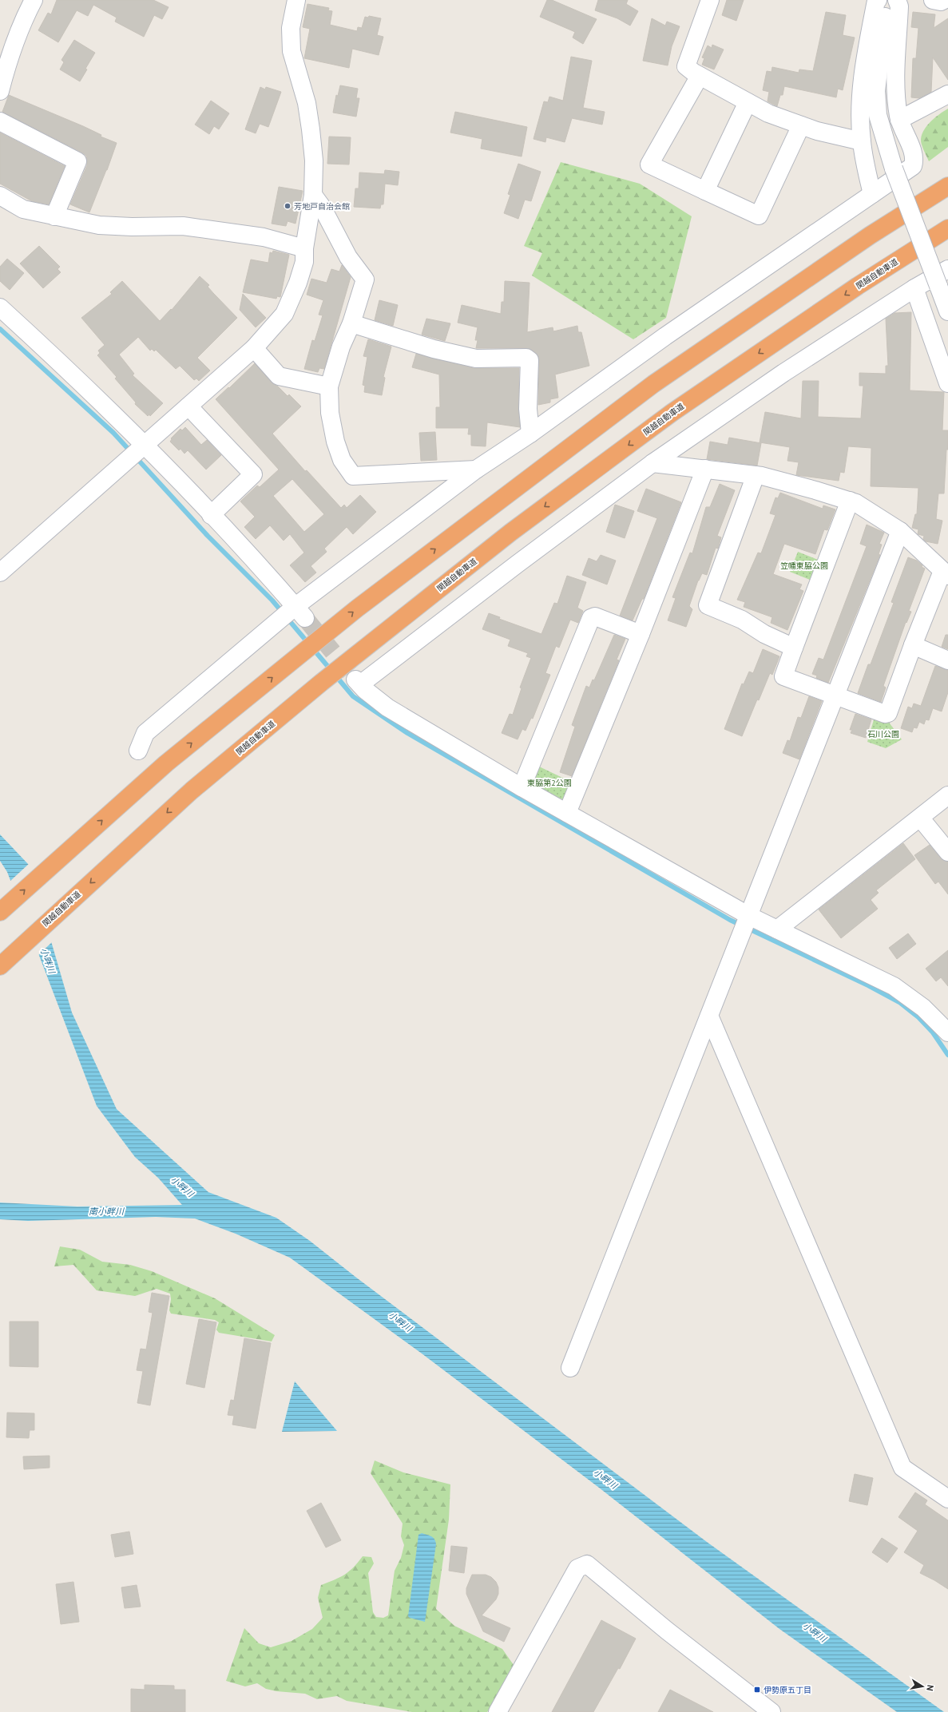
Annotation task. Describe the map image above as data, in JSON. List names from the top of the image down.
{
  "streets": {
    "highway": ["関越自動車道"]
  },
  "water": ["小畔川", "南小畔川"],
  "parks": ["笠幡東脇公園", "石川公園", "東脇第2公園"],
  "places": {
    "other": ["芳地戸自治会館"],
    "transit": ["伊勢原五丁目"]
  },
  "north": "right"
}
